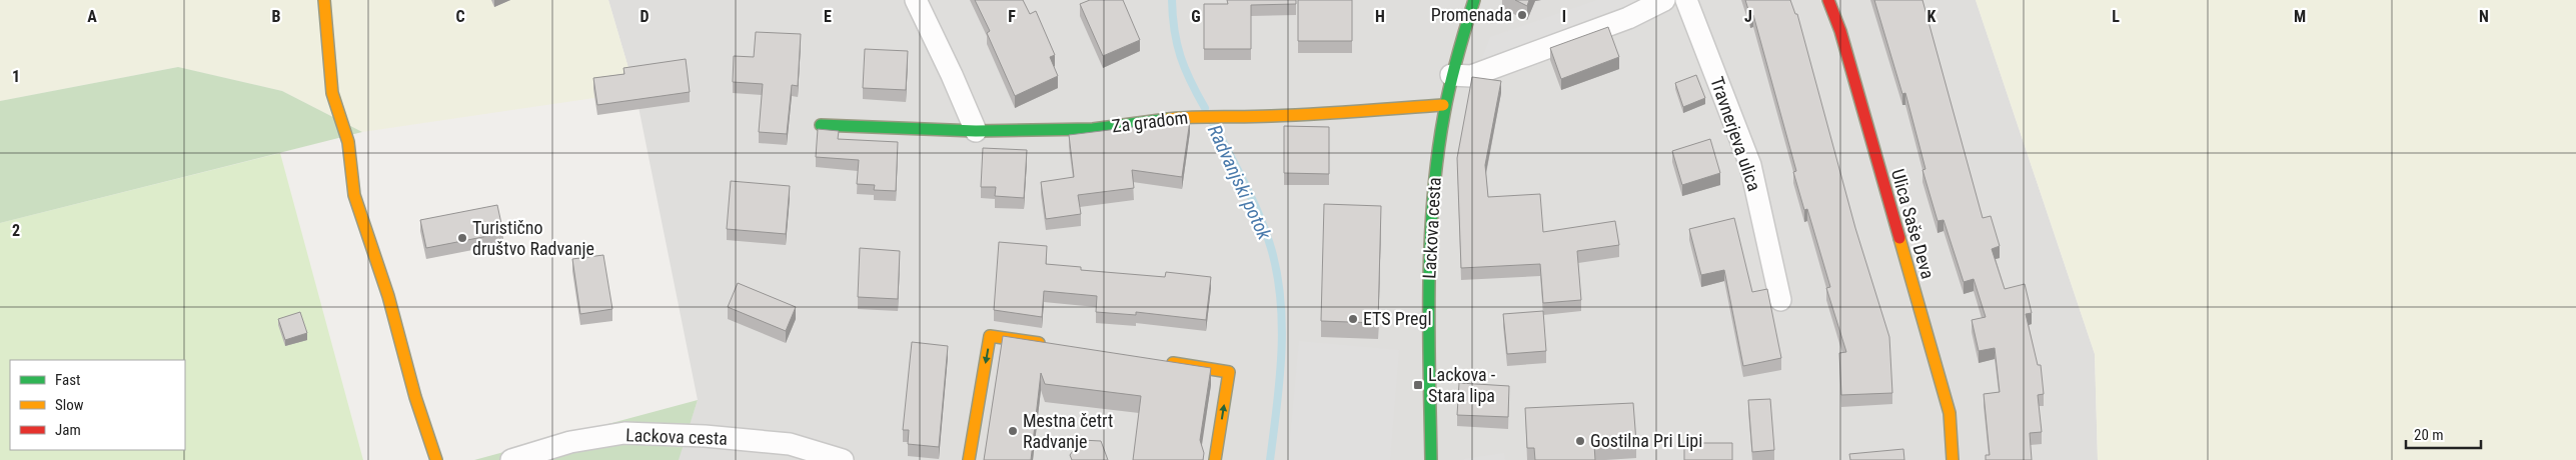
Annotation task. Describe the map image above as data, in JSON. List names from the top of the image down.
{
  "streets": {
    "street": [
      "Za gradom",
      "Travnerjeva ulica",
      "Ulica Saše Deva",
      "Lackova cesta"
    ]
  },
  "crossings": [
    ["Za gradom", "Lackova cesta"]
  ],
  "water": ["Radvanjski potok"],
  "places": {
    "other": [
      "Promenada",
      "Turistično društvo Radvanje",
      "ETS Pregl",
      "Mestna četrt Radvanje",
      "Gostilna Pri Lipi"
    ],
    "transit": ["Lackova - Stara lipa"]
  },
  "legend": ["Fast", "Slow", "Jam"],
  "scale_bar": "20 m",
  "grid": {
    "columns": [
      "A",
      "B",
      "C",
      "D",
      "E",
      "F",
      "G",
      "H",
      "I",
      "J",
      "K",
      "L",
      "M",
      "N"
    ],
    "rows": ["1", "2"]
  }
}
